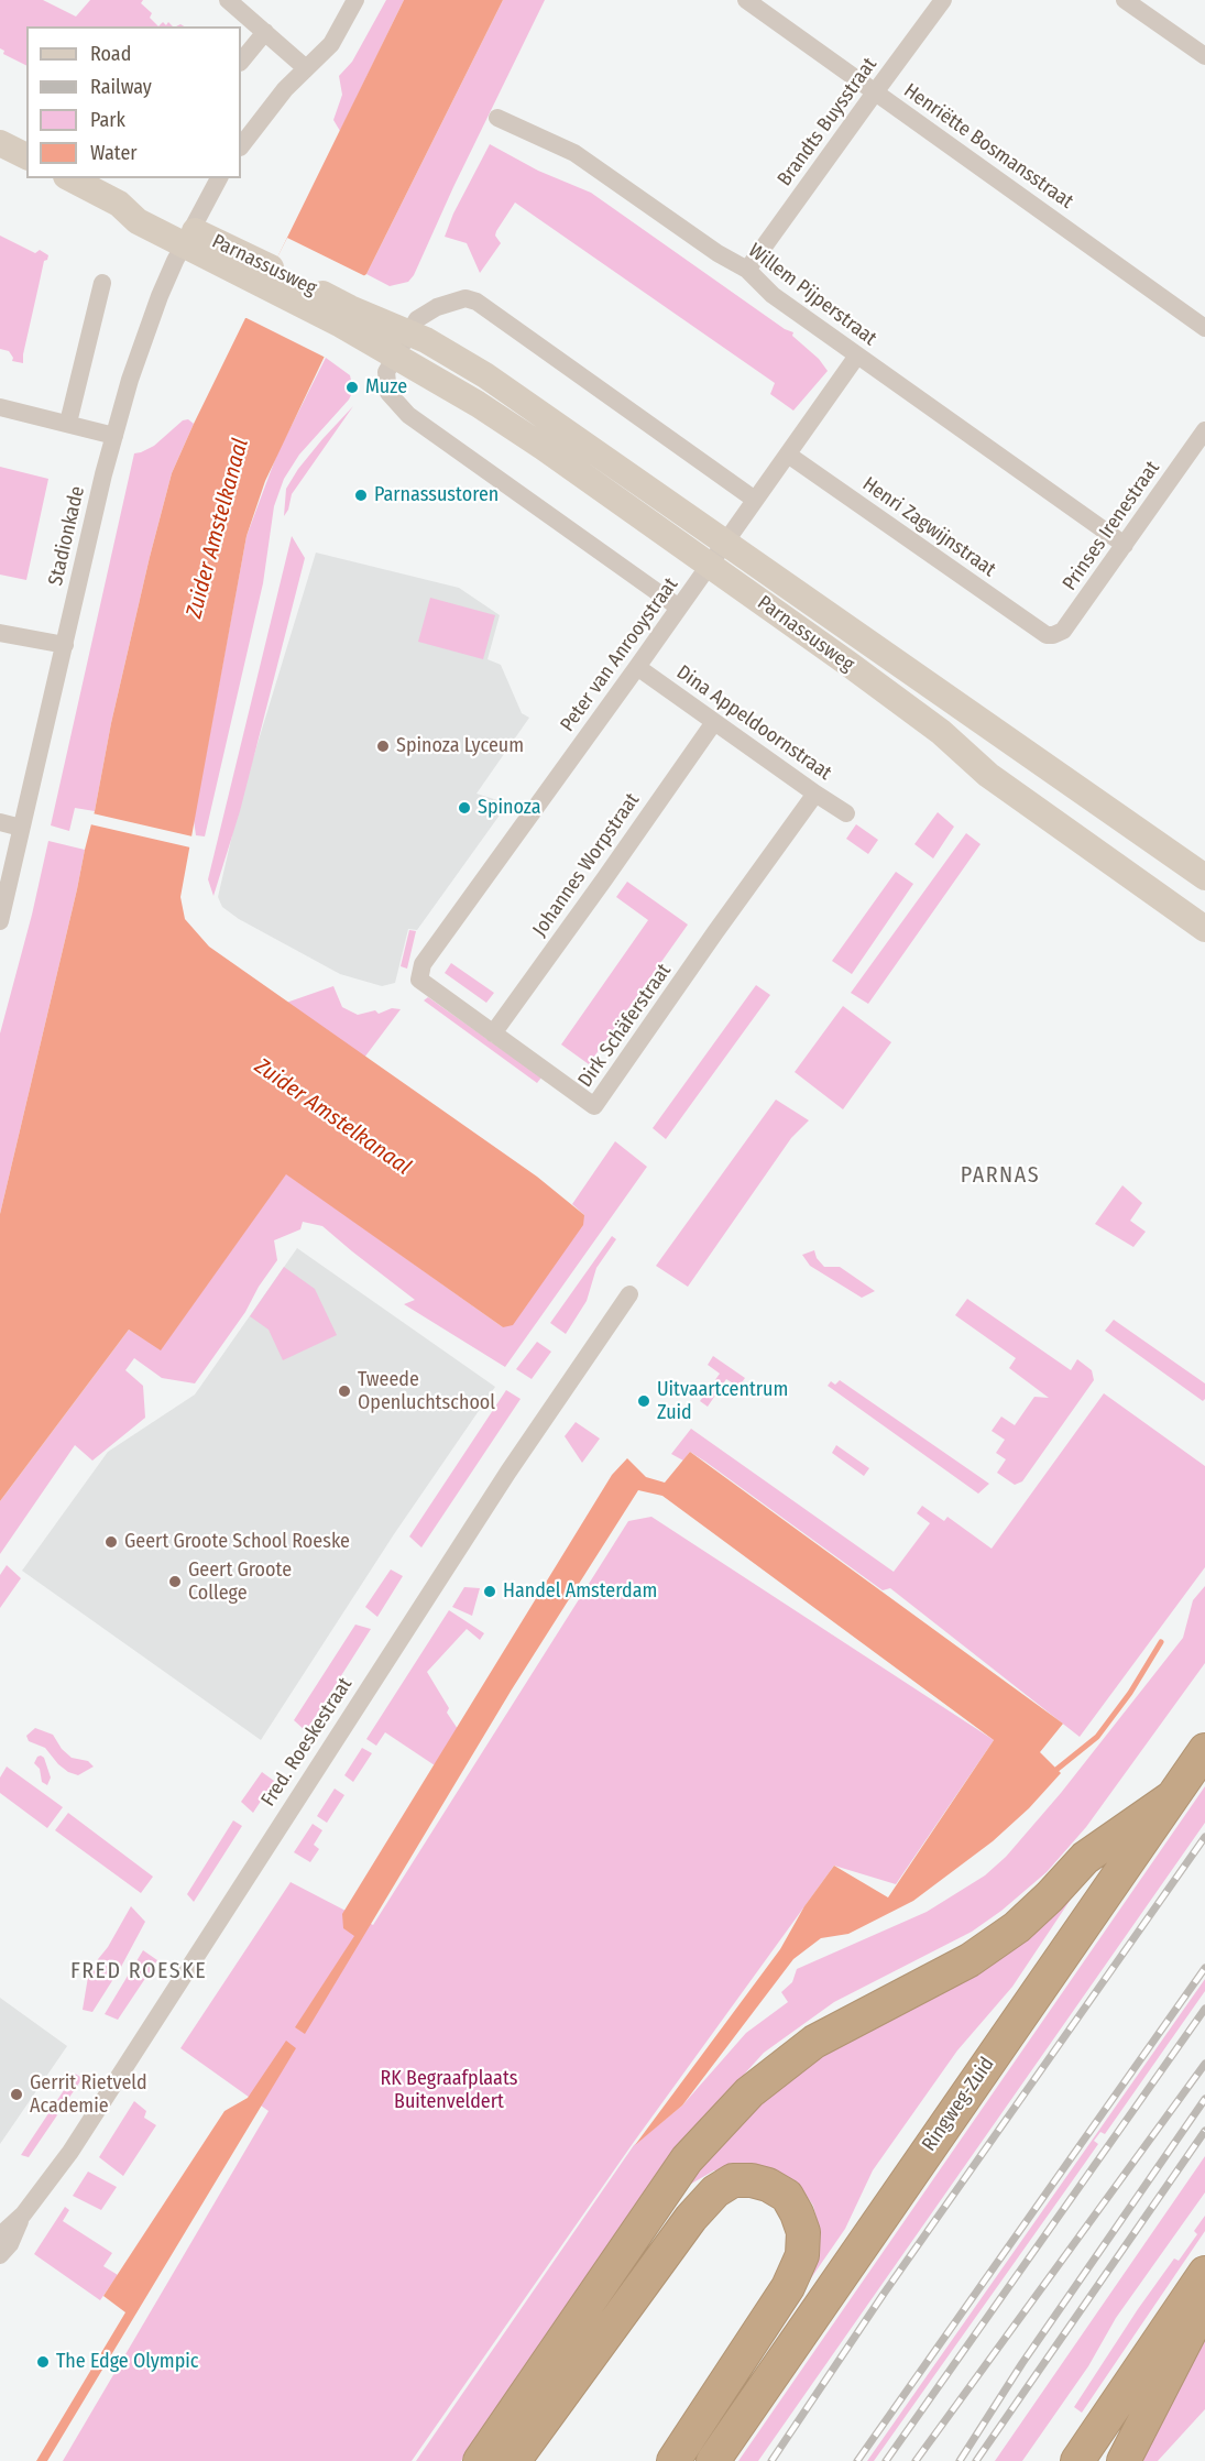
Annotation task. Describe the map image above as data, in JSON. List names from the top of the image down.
{
  "streets": {
    "highway": ["Ringweg-Zuid"],
    "main road": ["Parnassusweg"],
    "street": [
      "Brandts Buysstraat",
      "Henriëtte Bosmansstraat",
      "Willem Pijperstraat",
      "Prinses Irenestraat",
      "Henri Zagwijnstraat",
      "Stadionkade",
      "Peter van Anrooystraat",
      "Dina Appeldoornstraat",
      "Johannes Worpstraat",
      "Dirk Schäferstraat",
      "Fred. Roeskestraat"
    ]
  },
  "crossings": [
    ["Brandts Buysstraat", "Henriëtte Bosmansstraat"],
    ["Brandts Buysstraat", "Willem Pijperstraat"],
    ["Parnassusweg", "Stadionkade"],
    ["Parnassusweg", "Peter van Anrooystraat"],
    ["Willem Pijperstraat", "Prinses Irenestraat"],
    ["Willem Pijperstraat", "Peter van Anrooystraat"],
    ["Prinses Irenestraat", "Henri Zagwijnstraat"],
    ["Henri Zagwijnstraat", "Peter van Anrooystraat"],
    ["Peter van Anrooystraat", "Dina Appeldoornstraat"],
    ["Peter van Anrooystraat", "Dirk Schäferstraat"],
    ["Dina Appeldoornstraat", "Johannes Worpstraat"],
    ["Dina Appeldoornstraat", "Dirk Schäferstraat"],
    ["Johannes Worpstraat", "Dirk Schäferstraat"]
  ],
  "districts": ["PARNAS", "FRED ROESKE"],
  "water": ["Zuider Amstelkanaal"],
  "parks": ["RK Begraafplaats Buitenveldert"],
  "places": [
    "Muze",
    "Parnassustoren",
    "Spinoza Lyceum",
    "Spinoza",
    "Tweede Openluchtschool",
    "Uitvaartcentrum Zuid",
    "Geert Groote School Roeske",
    "Geert Groote College",
    "Handel Amsterdam",
    "Gerrit Rietveld Academie",
    "The Edge Olympic"
  ],
  "legend": [
    "Road",
    "Railway",
    "Park",
    "Water"
  ]
}
